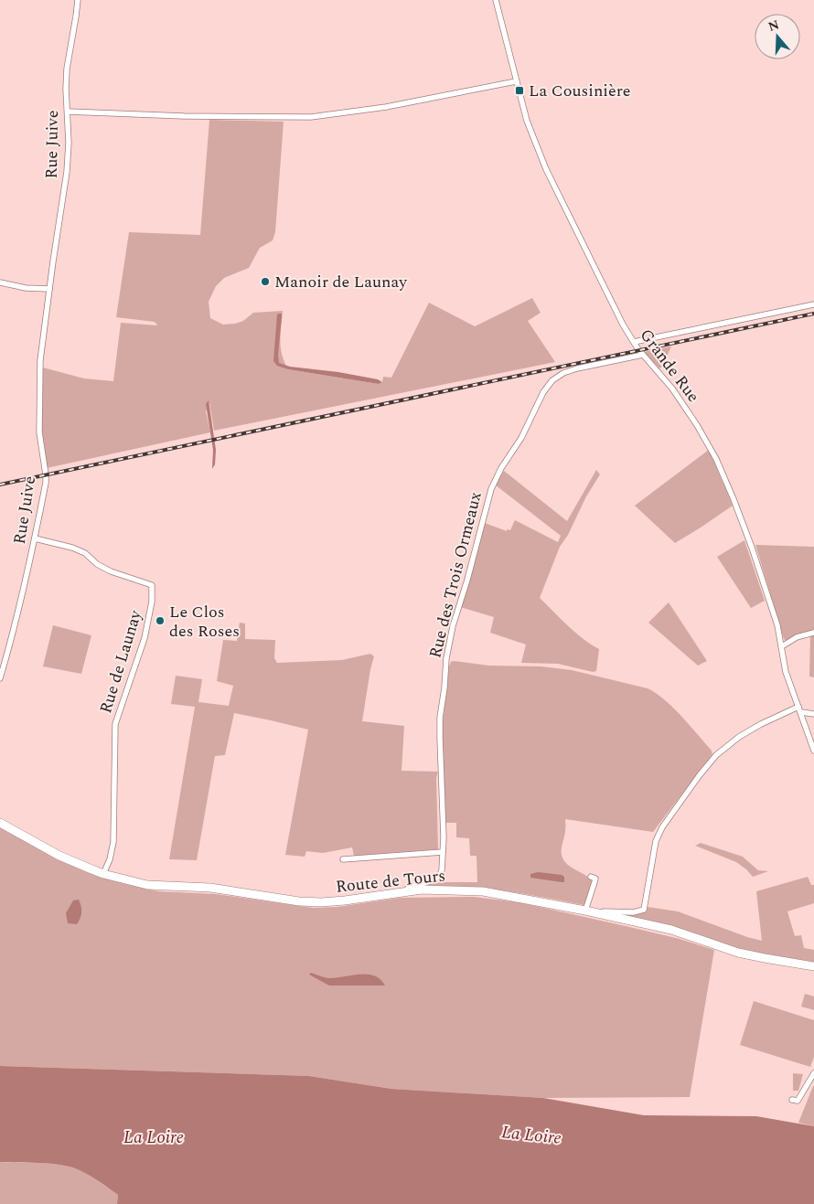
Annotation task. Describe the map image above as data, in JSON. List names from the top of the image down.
{
  "streets": {
    "main road": ["Route de Tours"],
    "street": [
      "Rue Juive",
      "Grande Rue",
      "Rue des Trois Ormeaux",
      "Rue de Launay"
    ]
  },
  "crossings": [
    ["Rue Juive", "Rue de Launay"],
    ["Grande Rue", "Rue des Trois Ormeaux"],
    ["Rue des Trois Ormeaux", "Route de Tours"],
    ["Rue de Launay", "Route de Tours"]
  ],
  "water": ["La Loire"],
  "places": {
    "transit": ["La Cousinière"],
    "other": ["Manoir de Launay", "Le Clos des Roses"]
  },
  "north": "top"
}
